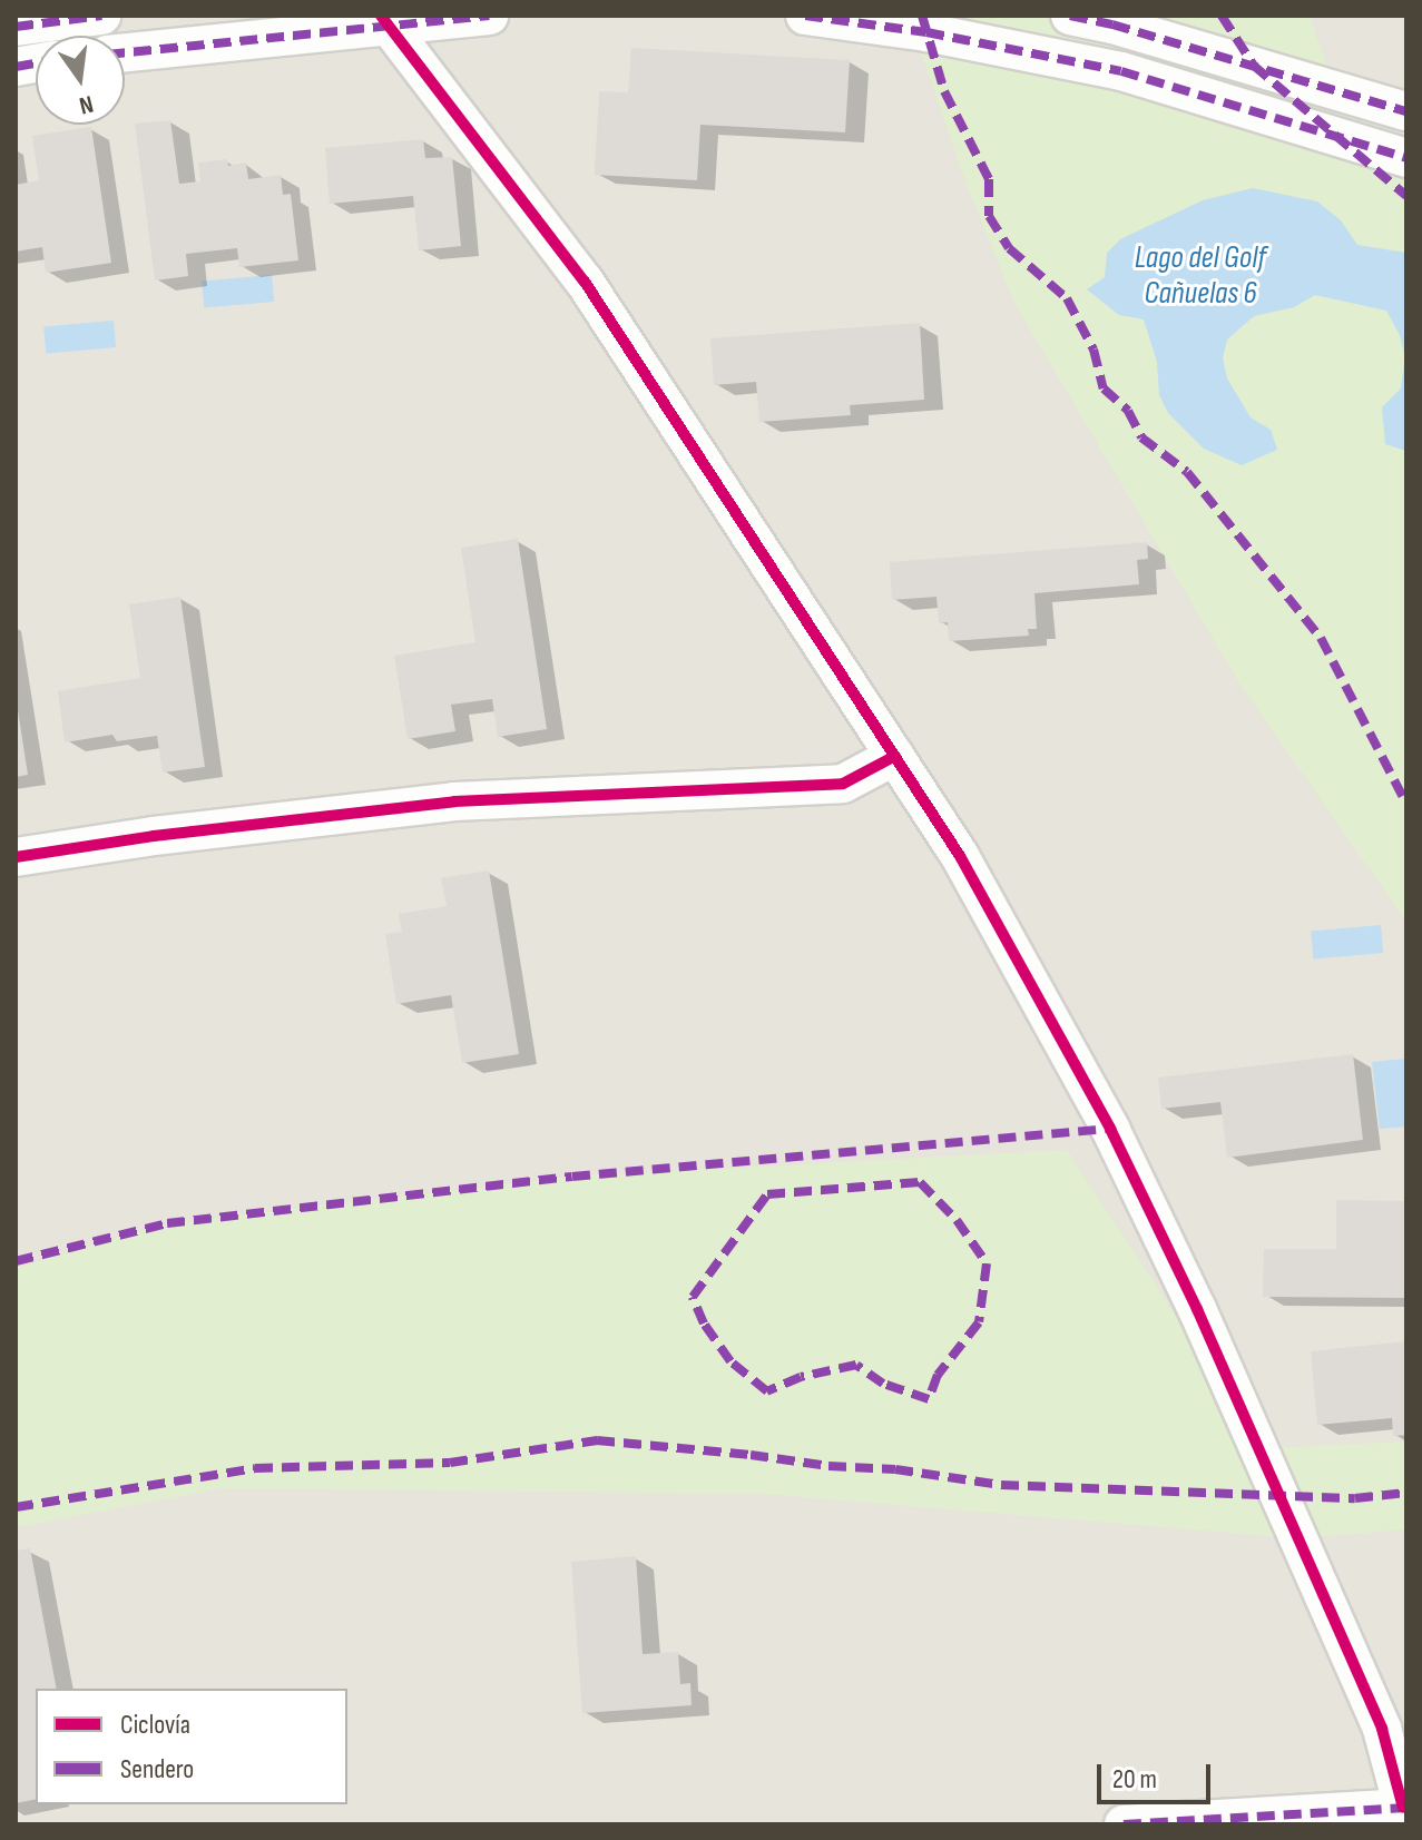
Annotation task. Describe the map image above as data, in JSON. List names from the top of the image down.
{
  "water": ["Lago del Golf Cañuelas 6"],
  "legend": ["Ciclovía", "Sendero"],
  "scale_bar": "20 m",
  "north": "bottom"
}
